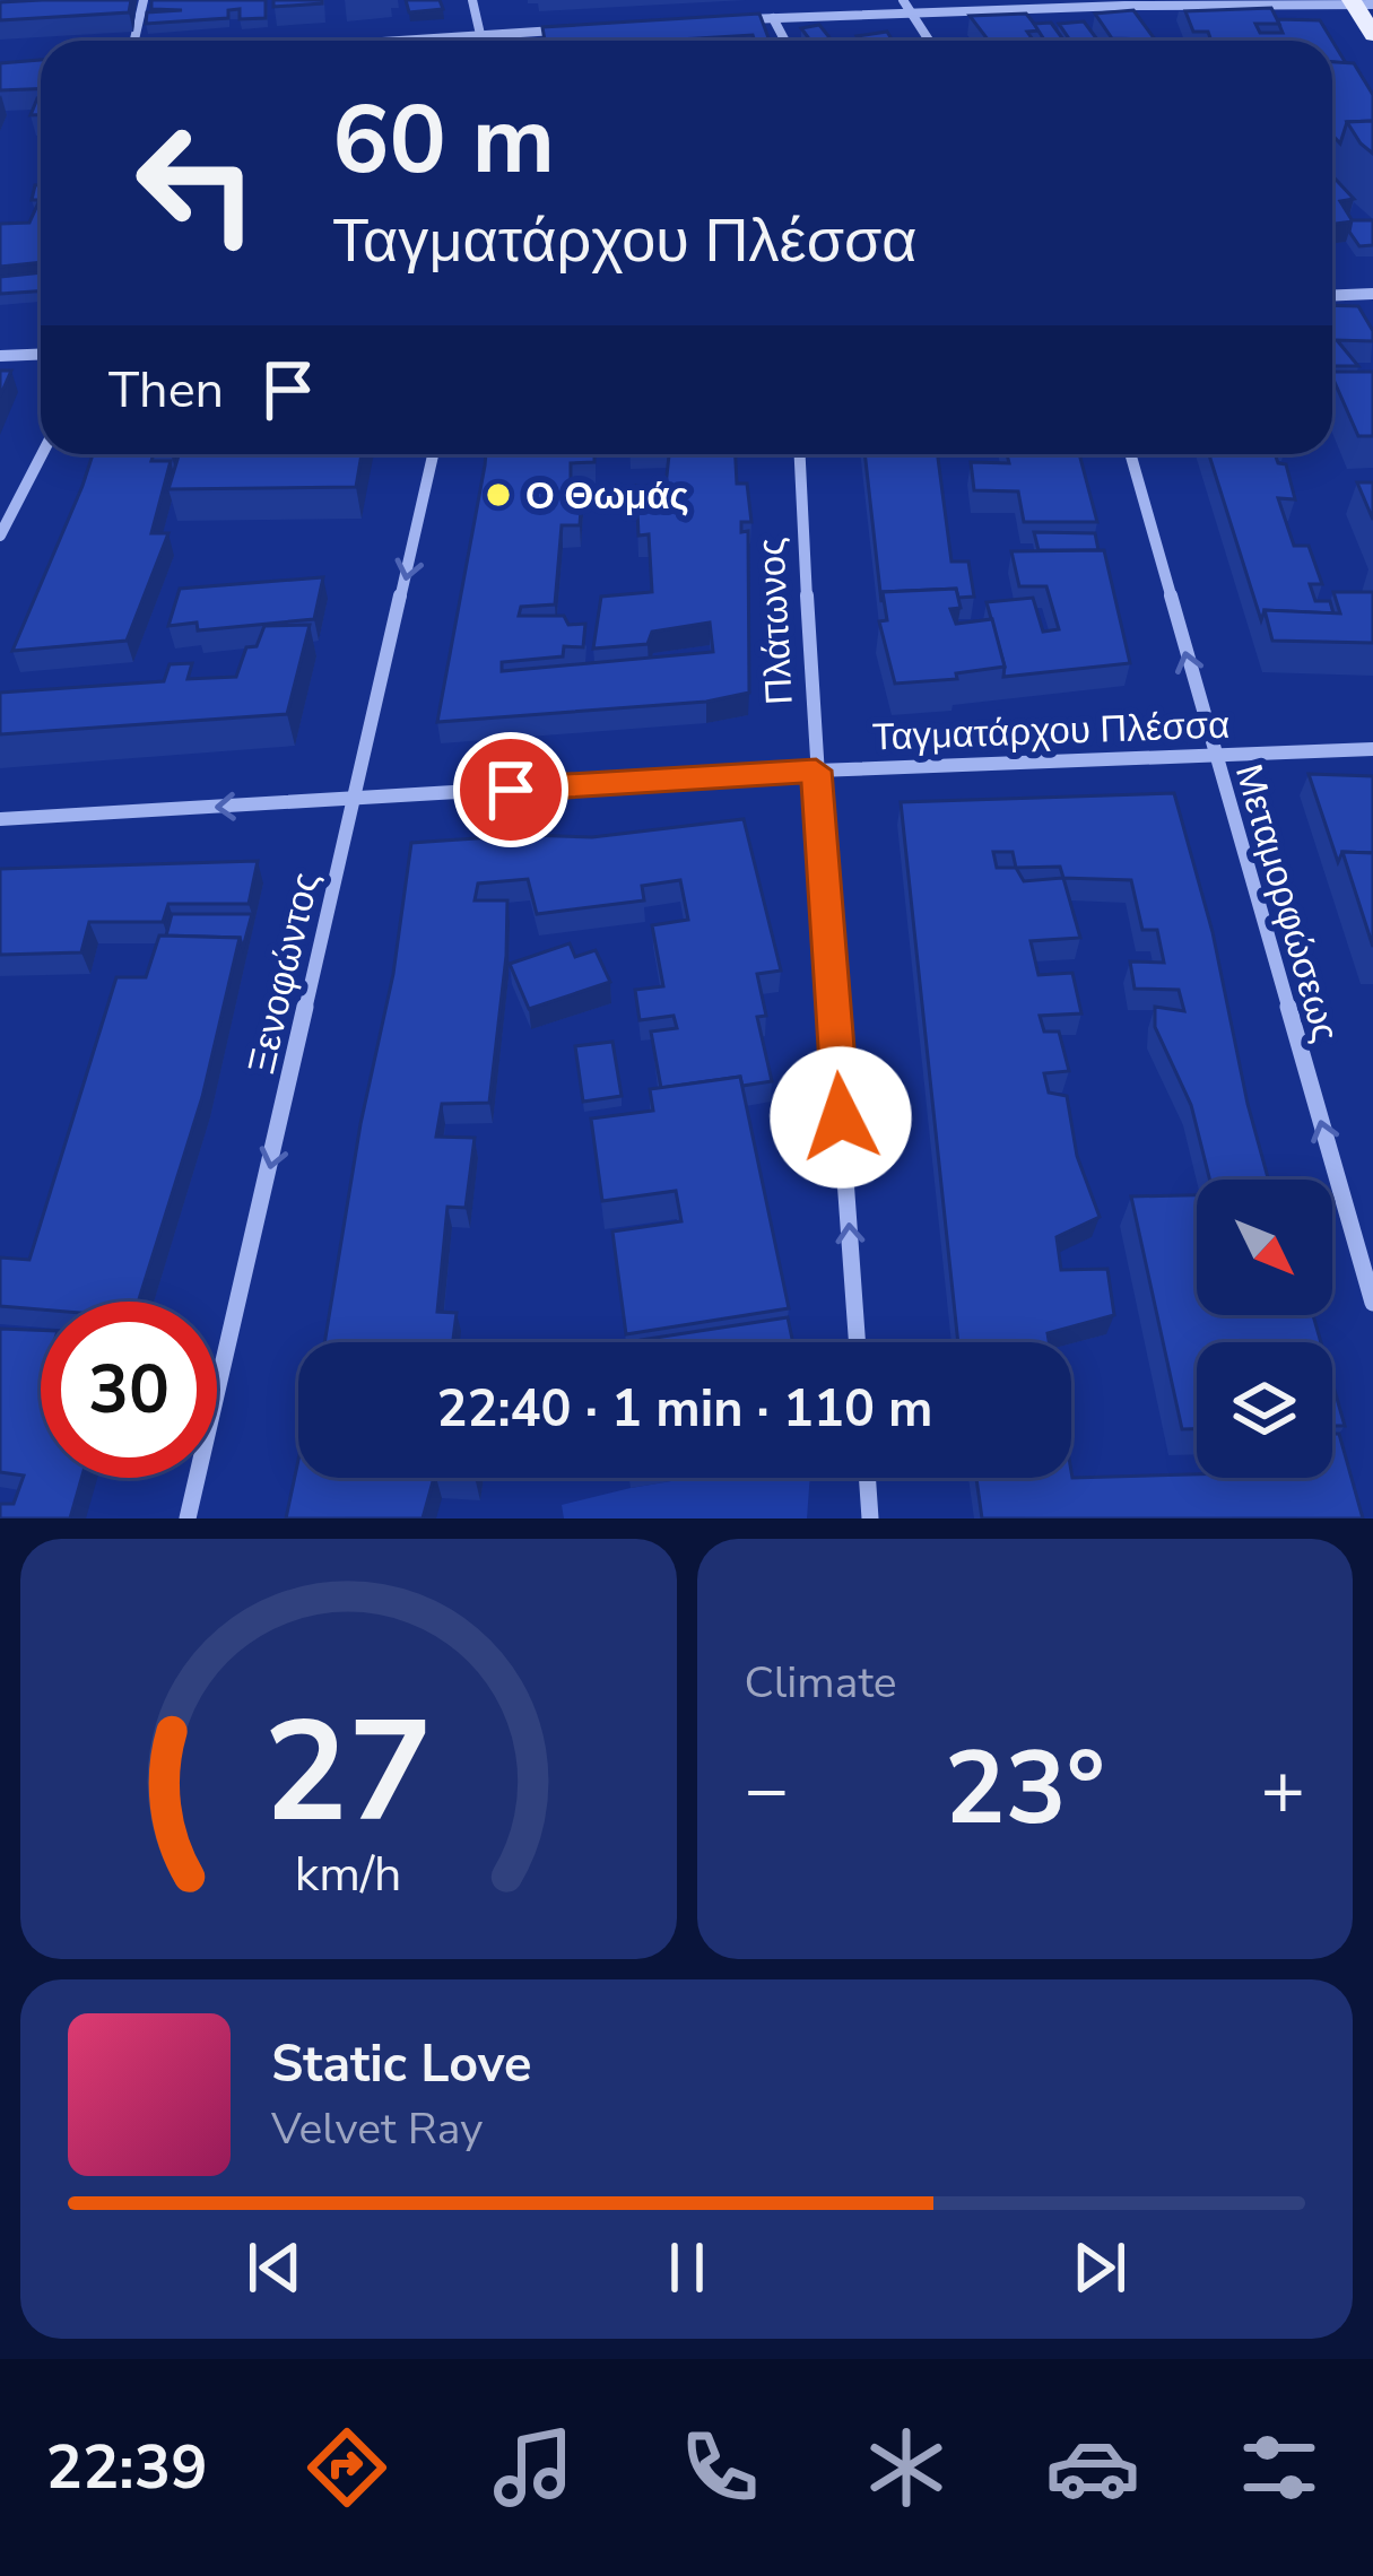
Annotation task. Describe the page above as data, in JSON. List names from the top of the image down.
{
  "streets": {
    "street": [
      "Πλάτωνος",
      "Ταγματάρχου Πλέσσα",
      "Μεταμορφώσεως",
      "Ξενοφώντος"
    ]
  },
  "crossings": [
    ["Πλάτωνος", "Ταγματάρχου Πλέσσα"],
    ["Ταγματάρχου Πλέσσα", "Μεταμορφώσεως"],
    ["Ταγματάρχου Πλέσσα", "Ξενοφώντος"]
  ],
  "one_way": ["Πλάτωνος", "Μεταμορφώσεως", "Ξενοφώντος"],
  "places": ["Ο Θωμάς"],
  "north": "bottom right",
  "page": {
    "turn": ["60 m", "Ταγματάρχου Πλέσσα"],
    "then": "Then",
    "limit": "30",
    "trip": "22:40 · 1 min · 110 m",
    "tile": "Climate",
    "heat": ["−", "23°", "+"],
    "song": ["Static Love", "Velvet Ray"],
    "tabs": "22:39",
    "gauge": ["27", "km/h"]
  }
}
